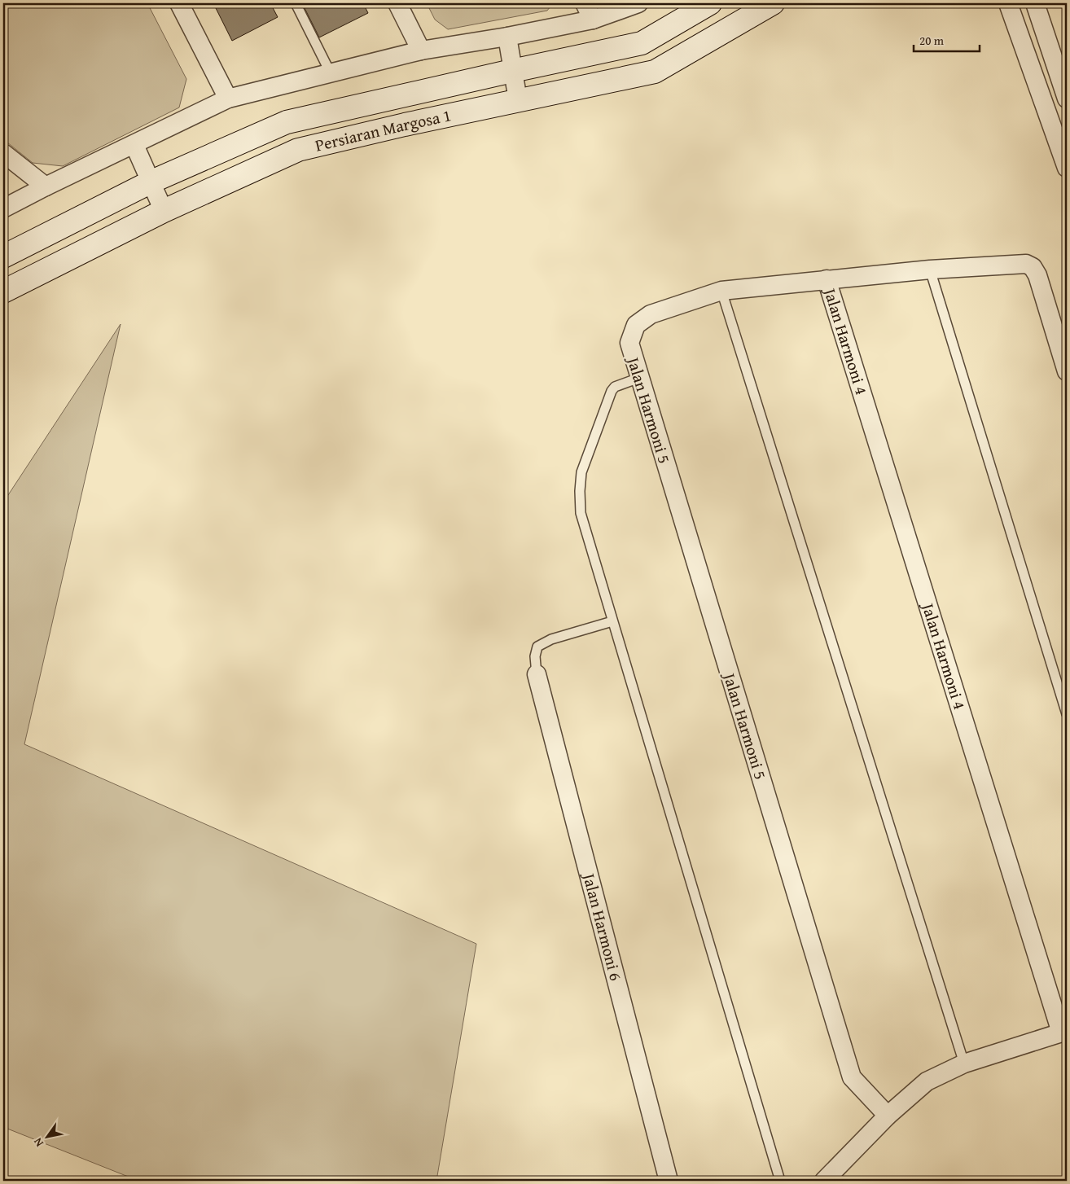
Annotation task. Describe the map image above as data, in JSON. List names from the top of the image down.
{
  "streets": {
    "street": [
      "Persiaran Margosa 1",
      "Jalan Harmoni 4",
      "Jalan Harmoni 5",
      "Jalan Harmoni 6"
    ]
  },
  "scale_bar": "20 m",
  "north": "bottom left"
}
